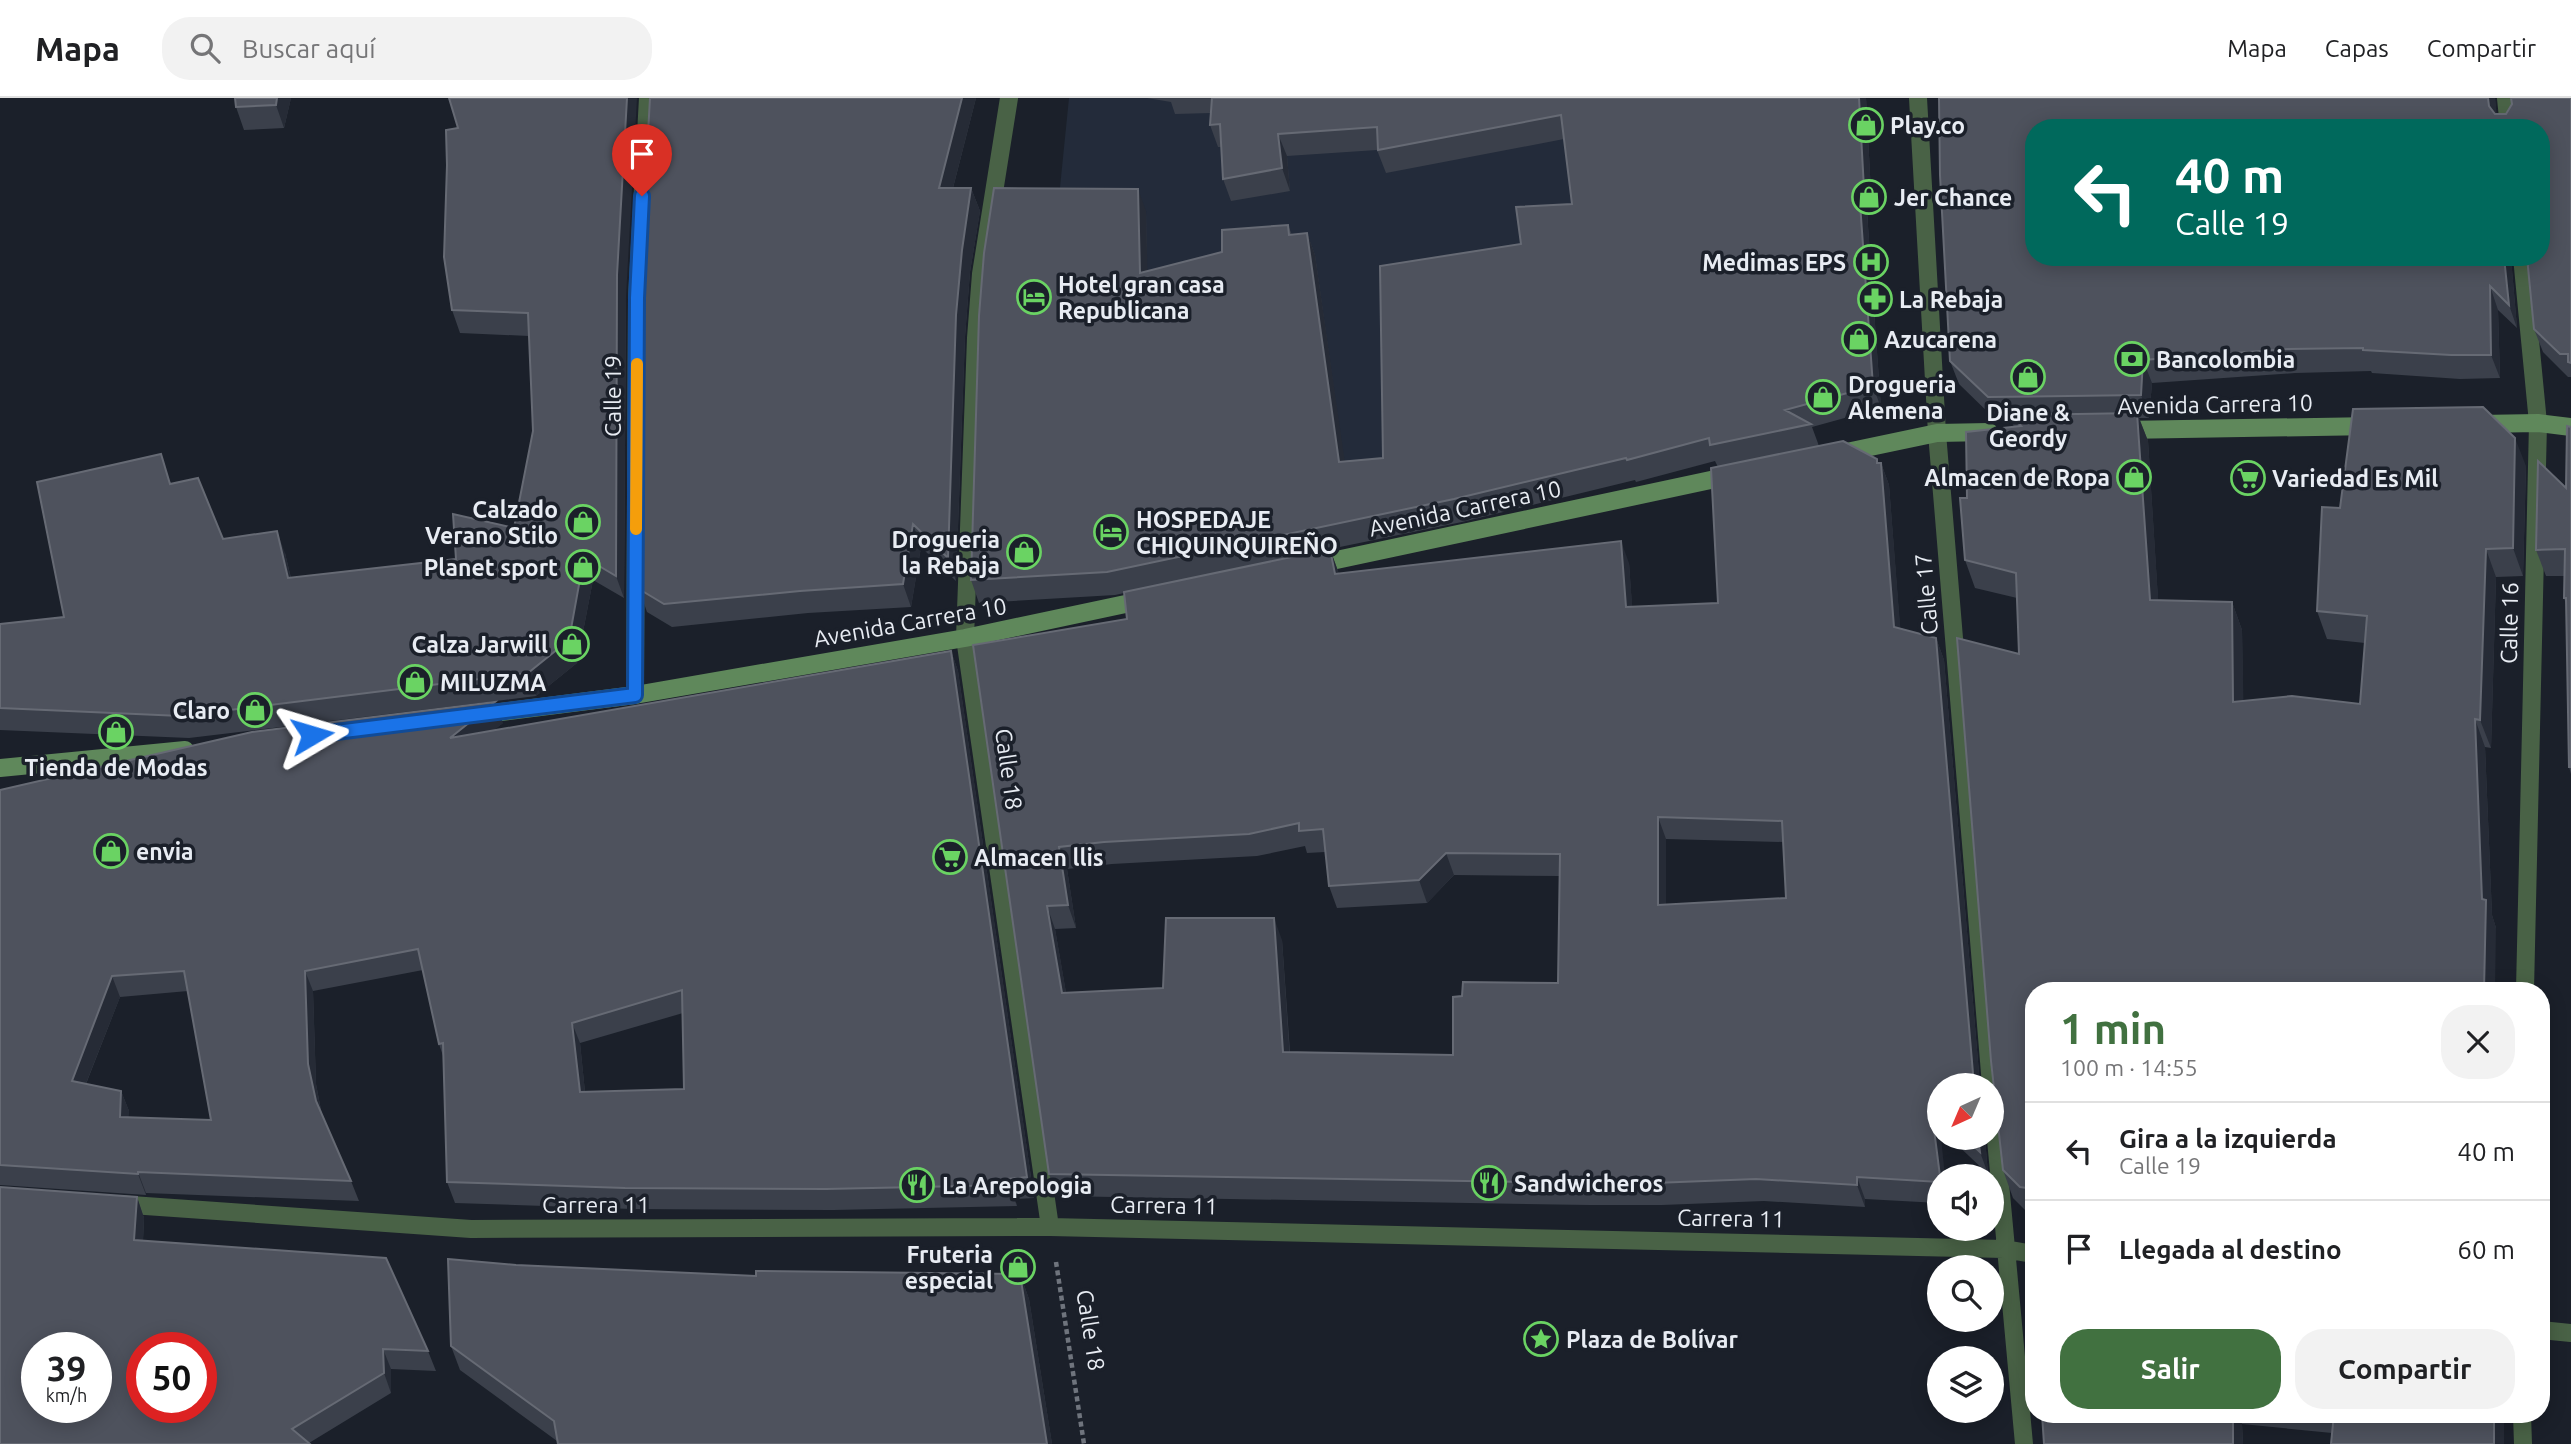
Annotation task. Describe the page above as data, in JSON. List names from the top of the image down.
{
  "streets": {
    "main road": ["Avenida Carrera 10"],
    "street": [
      "Calle 19",
      "Calle 17",
      "Calle 16",
      "Calle 18",
      "Carrera 11"
    ]
  },
  "crossings": [
    ["Calle 19", "Avenida Carrera 10"],
    ["Avenida Carrera 10", "Calle 18"],
    ["Calle 18", "Carrera 11"]
  ],
  "places": {
    "shop": [
      "Play.co",
      "Jer Chance",
      "Azucarena",
      "Diane & Geordy",
      "Drogueria Alemena",
      "Almacen de Ropa",
      "Calzado Verano Stilo",
      "Drogueria la Rebaja",
      "Planet sport",
      "Calza Jarwill",
      "MILUZMA",
      "Claro",
      "Tienda de Modas",
      "envia",
      "Fruteria especial"
    ],
    "hospital": ["Medimas EPS"],
    "hotel": ["Hotel gran casa Republicana", "HOSPEDAJE CHIQUINQUIREÑO"],
    "pharmacy": ["La Rebaja"],
    "bank": ["Bancolombia"],
    "supermarket": ["Variedad Es Mil", "Almacen llis"],
    "restaurant": ["Sandwicheros", "La Arepologia"],
    "place": ["Plaza de Bolívar"]
  },
  "north": "bottom left",
  "page": {
    "header": "Mapa",
    "search": "Buscar aquí",
    "nav": ["Mapa", "Capas", "Compartir"],
    "turn": ["40 m", "Calle 19"],
    "heading": ["1 min", "100 m · 14:55"],
    "list": [
      {
        "name": "Gira a la izquierda",
        "note": "Calle 19",
        "value": "40 m"
      },
      {
        "name": "Llegada al destino",
        "value": "60 m"
      }
    ],
    "buttons": ["Salir", "Compartir"],
    "speed": "39 km/h",
    "limit": "50"
  }
}
